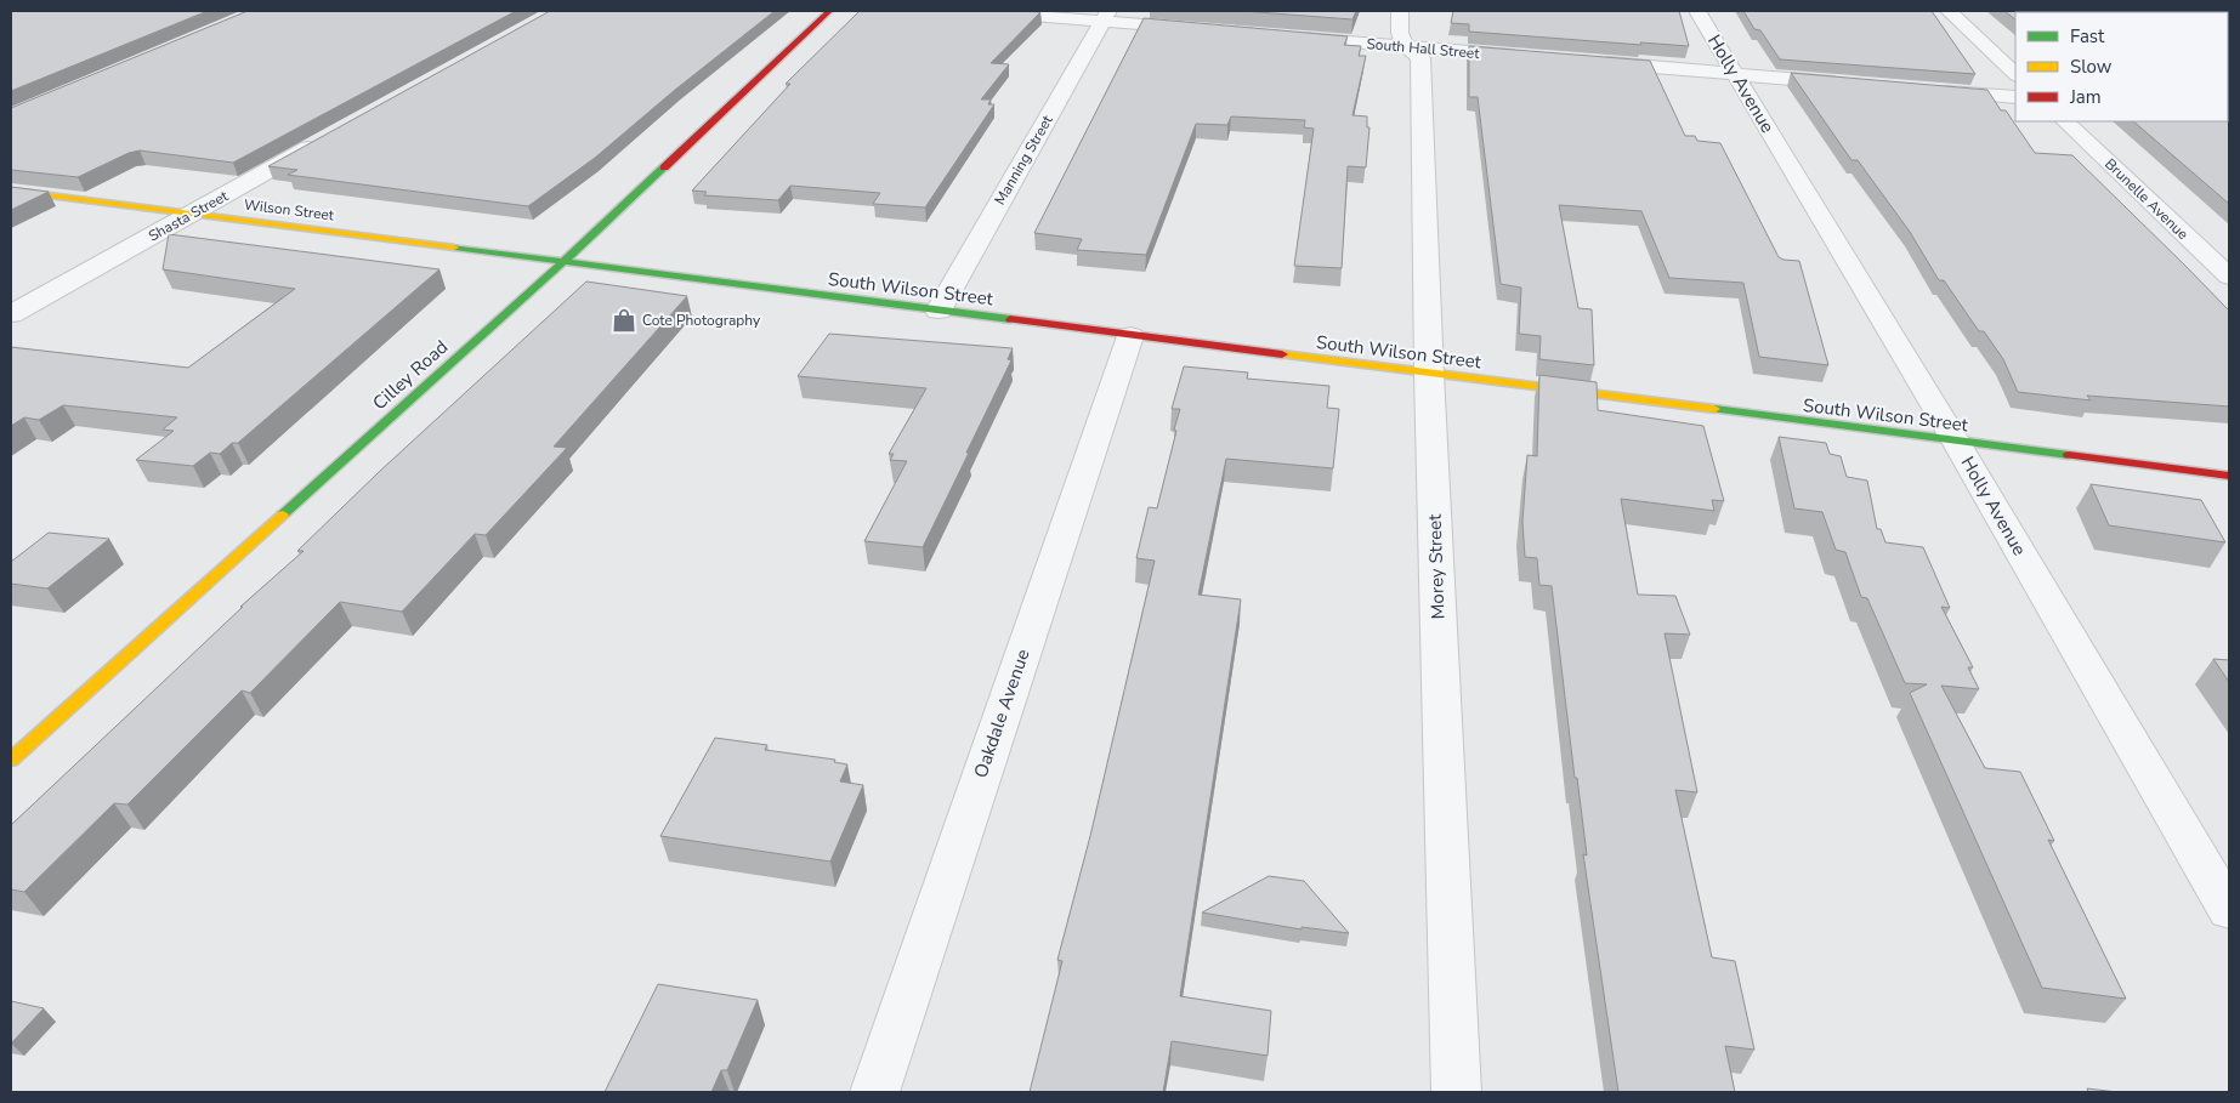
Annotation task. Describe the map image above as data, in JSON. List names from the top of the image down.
{
  "streets": {
    "street": [
      "South Hall Street",
      "Holly Avenue",
      "Manning Street",
      "Brunelle Avenue",
      "Wilson Street",
      "Shasta Street",
      "South Wilson Street",
      "Cilley Road",
      "Morey Street",
      "Oakdale Avenue"
    ]
  },
  "crossings": [
    ["South Hall Street", "Morey Street"],
    ["Holly Avenue", "South Wilson Street"],
    ["Manning Street", "South Wilson Street"],
    ["Wilson Street", "Shasta Street"],
    ["Wilson Street", "South Wilson Street"],
    ["Wilson Street", "Cilley Road"],
    ["South Wilson Street", "Cilley Road"],
    ["South Wilson Street", "Morey Street"],
    ["South Wilson Street", "Oakdale Avenue"]
  ],
  "places": {
    "shop": ["Cote Photography"]
  },
  "legend": ["Fast", "Slow", "Jam"]
}
